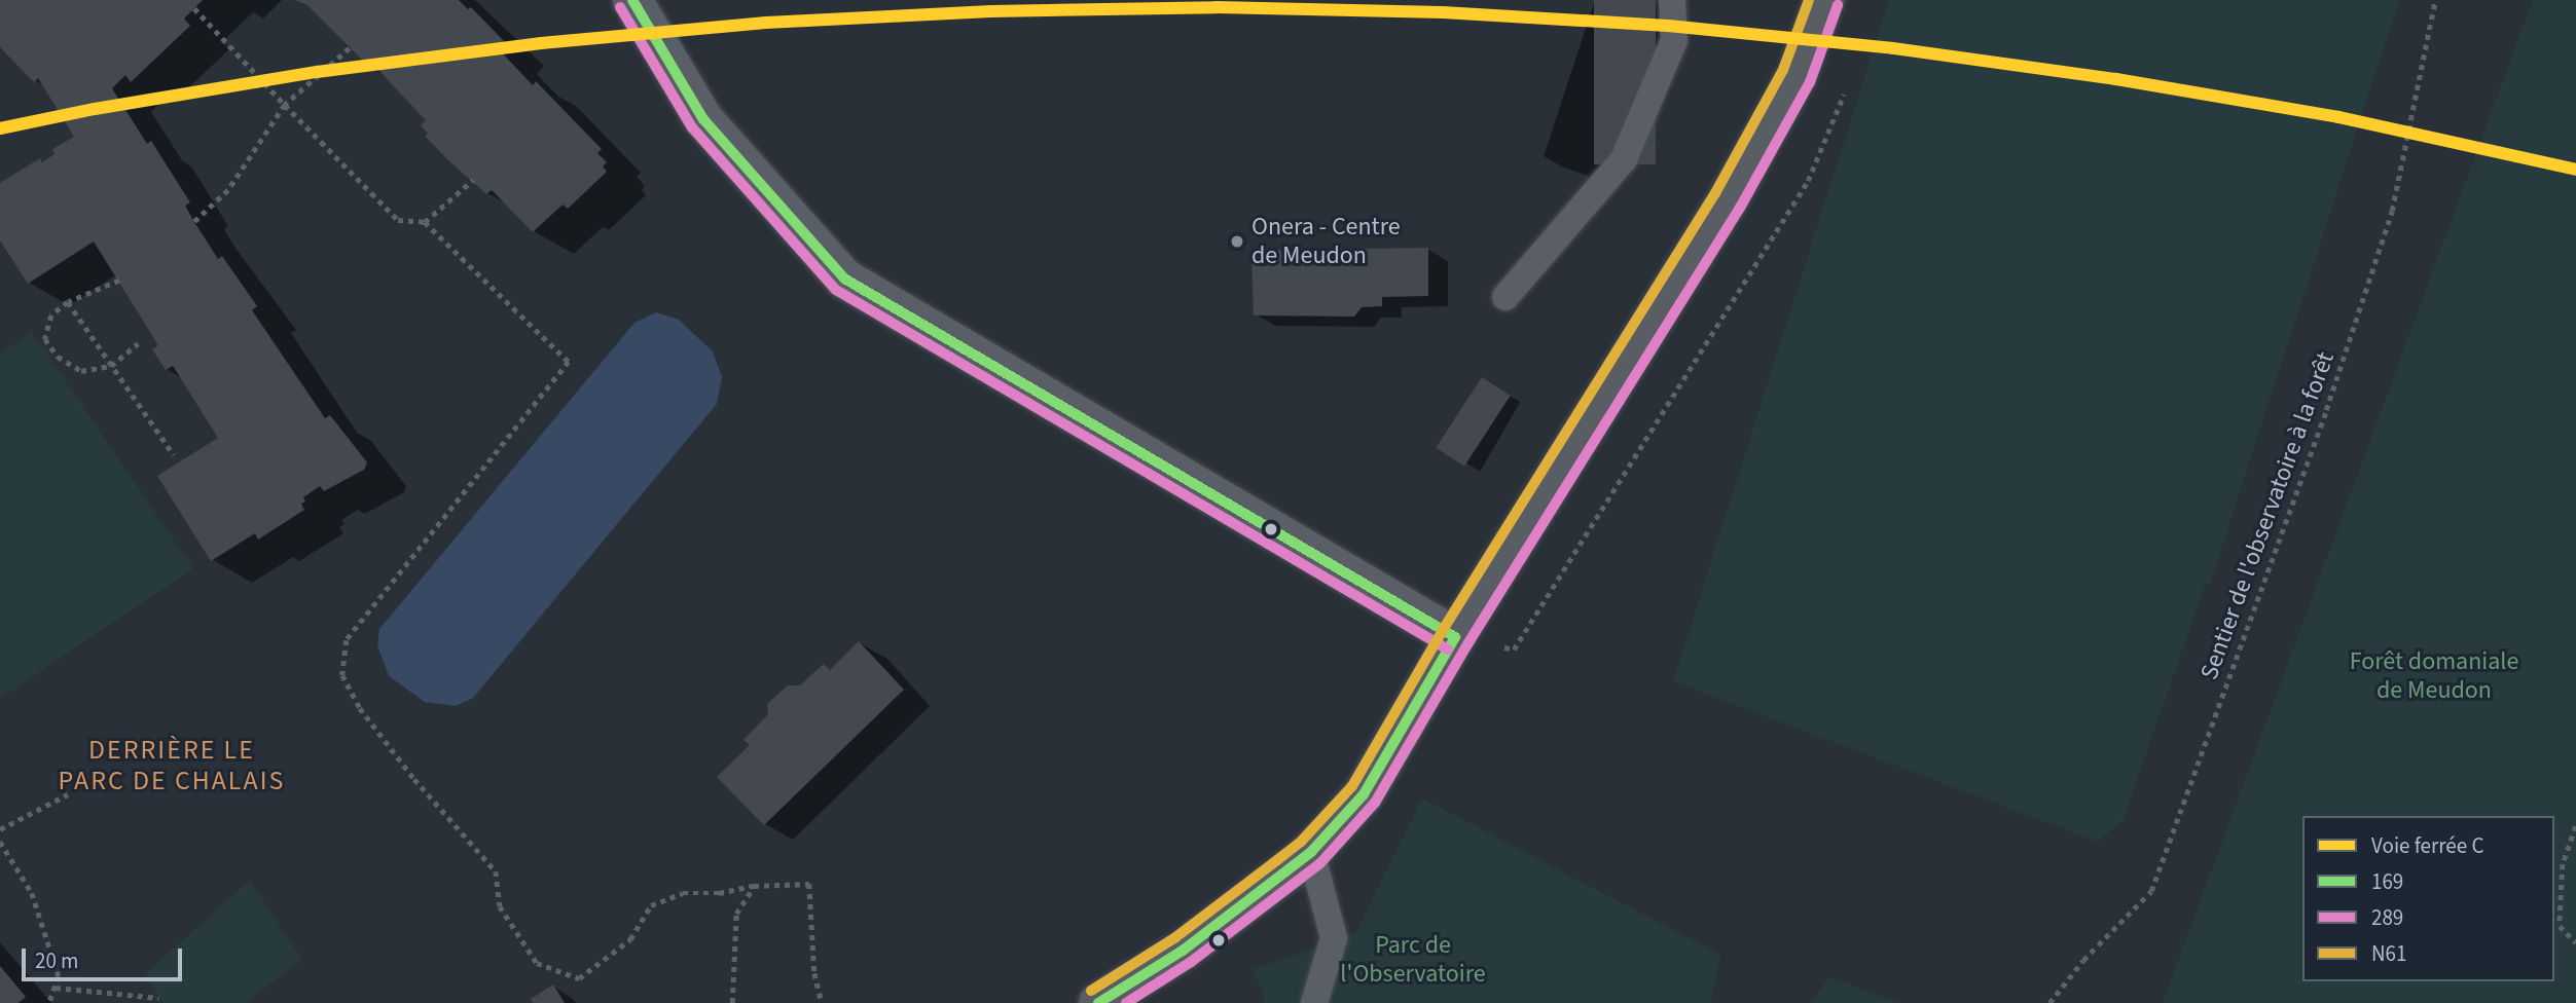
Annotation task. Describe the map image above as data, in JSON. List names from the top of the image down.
{
  "streets": {
    "path": ["Sentier de l'observatoire à la forêt"]
  },
  "districts": ["DERRIÈRE LE PARC DE CHALAIS"],
  "parks": ["Forêt domaniale de Meudon", "Parc de l'Observatoire"],
  "places": ["Onera - Centre de Meudon"],
  "lines": [
    "transit line 169",
    "transit line N61",
    "transit line 289",
    "rail line C"
  ],
  "legend": [
    "Voie ferrée C",
    "169",
    "289",
    "N61"
  ],
  "scale_bar": "20 m"
}
